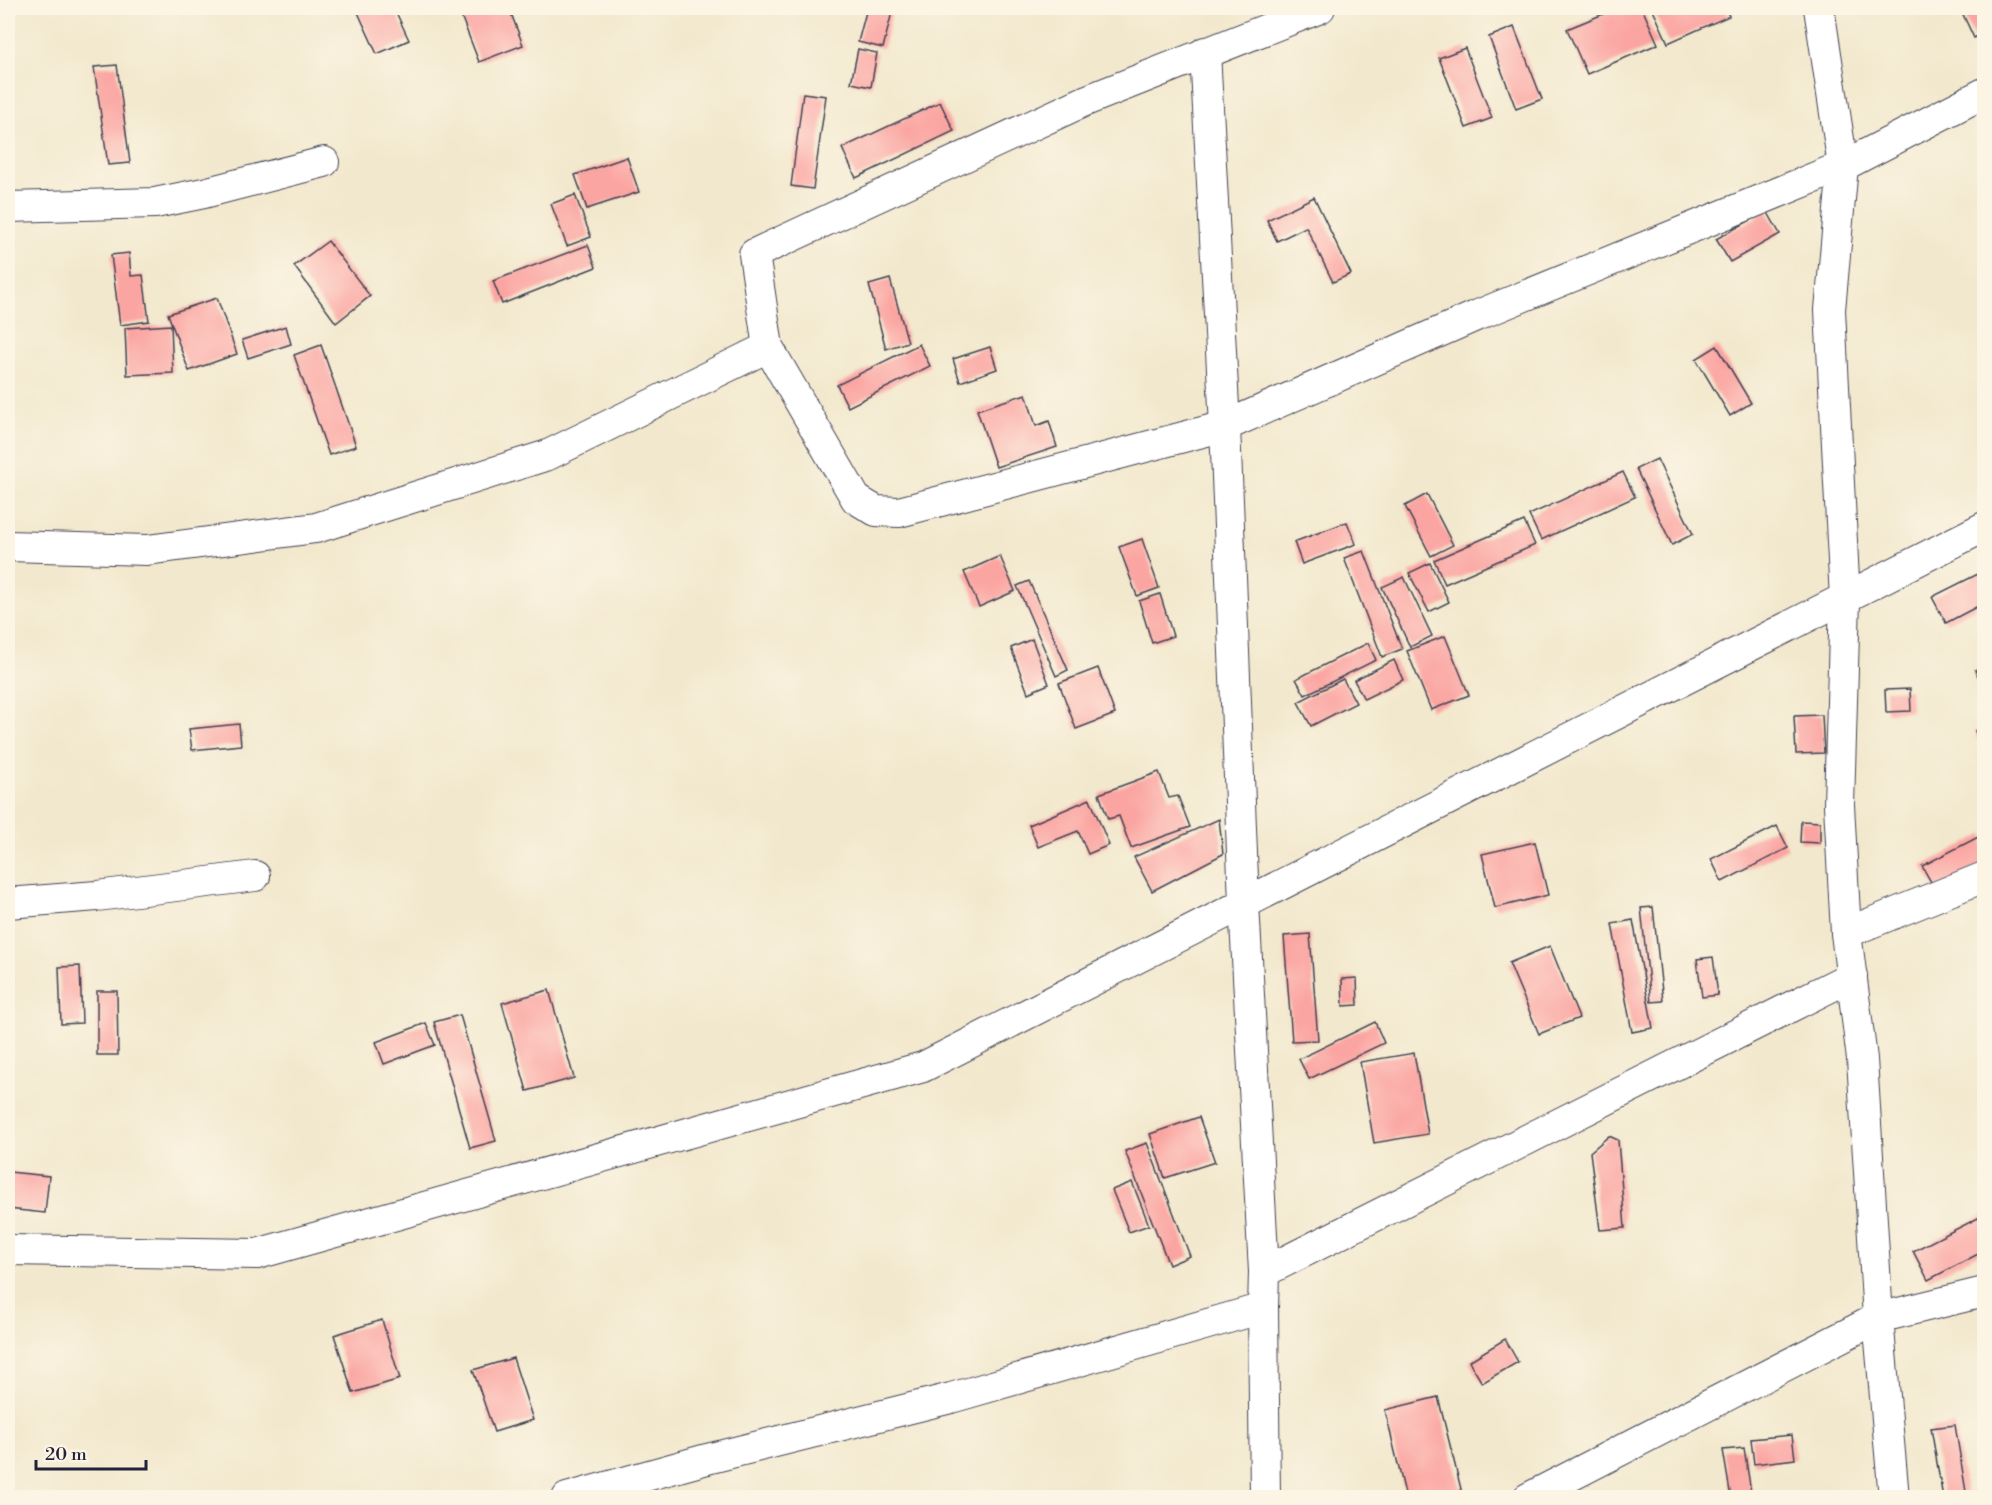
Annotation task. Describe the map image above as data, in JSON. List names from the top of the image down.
{
  "scale_bar": "20 m"
}
